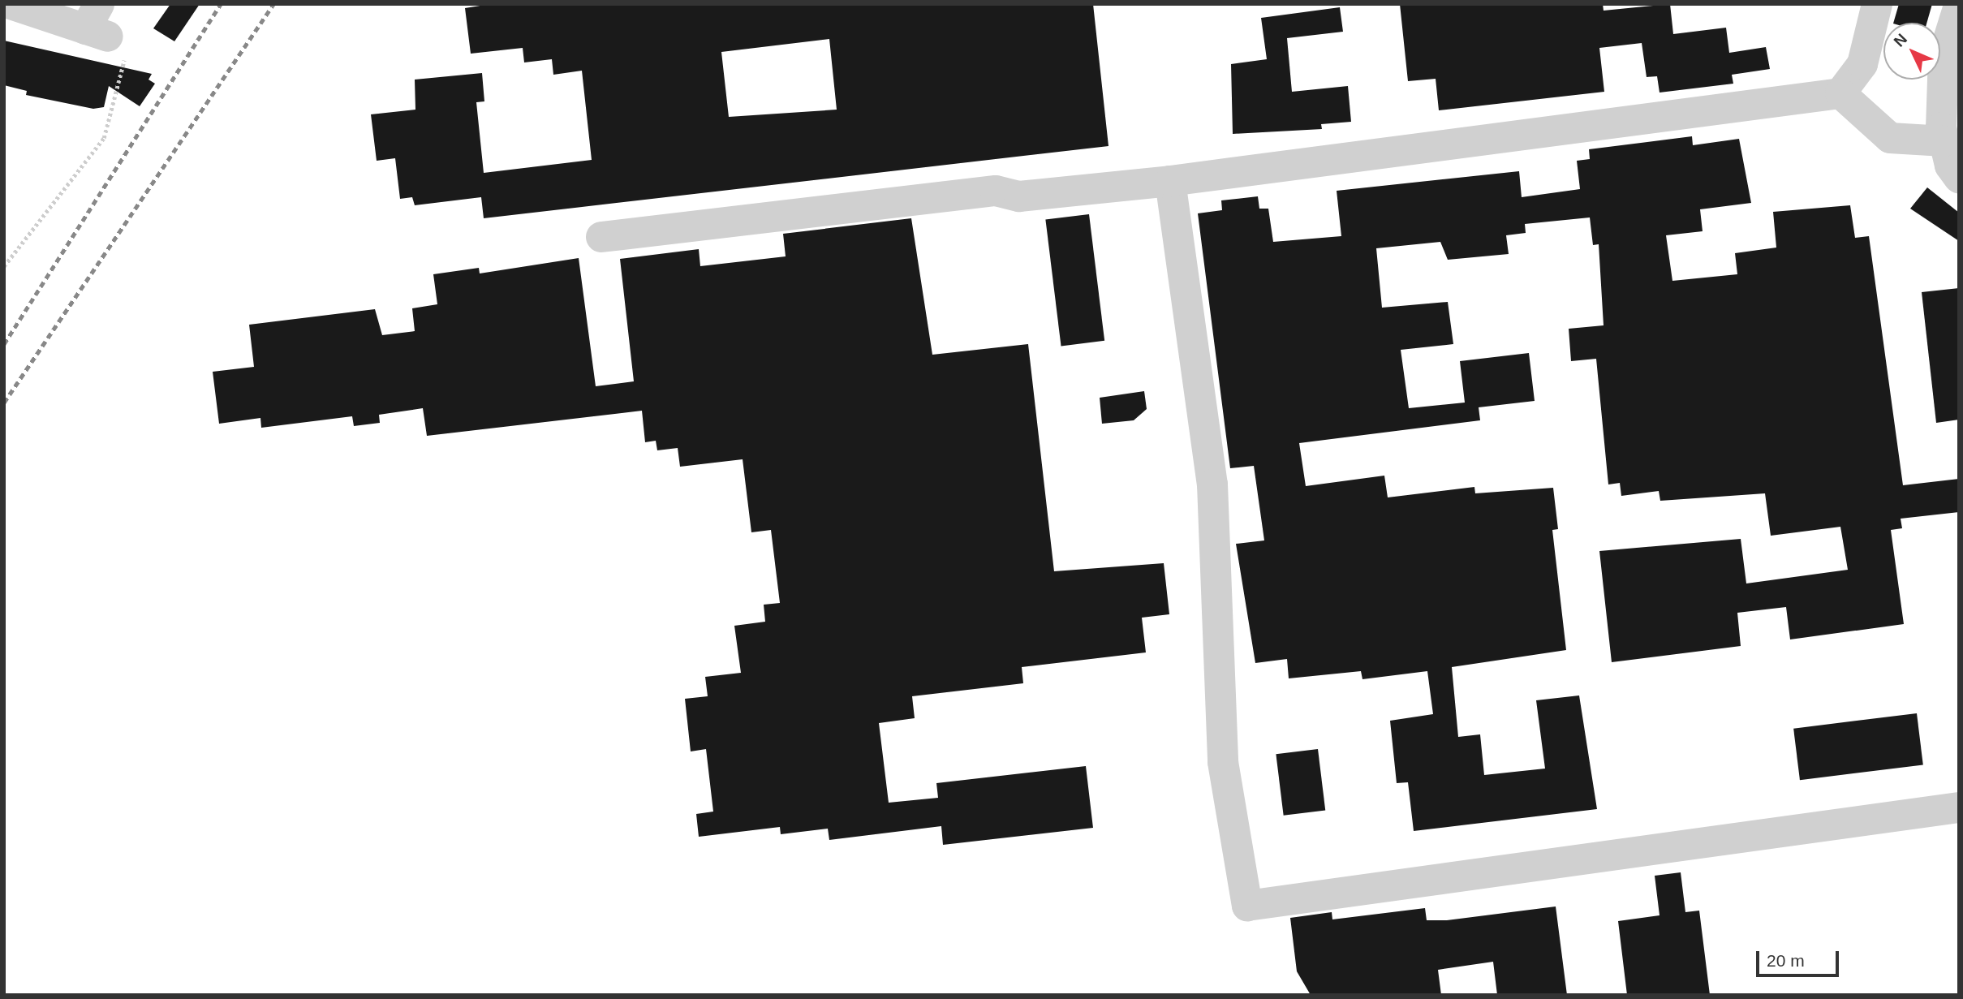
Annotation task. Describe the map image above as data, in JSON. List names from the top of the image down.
{
  "scale_bar": "20 m",
  "north": "top left"
}
